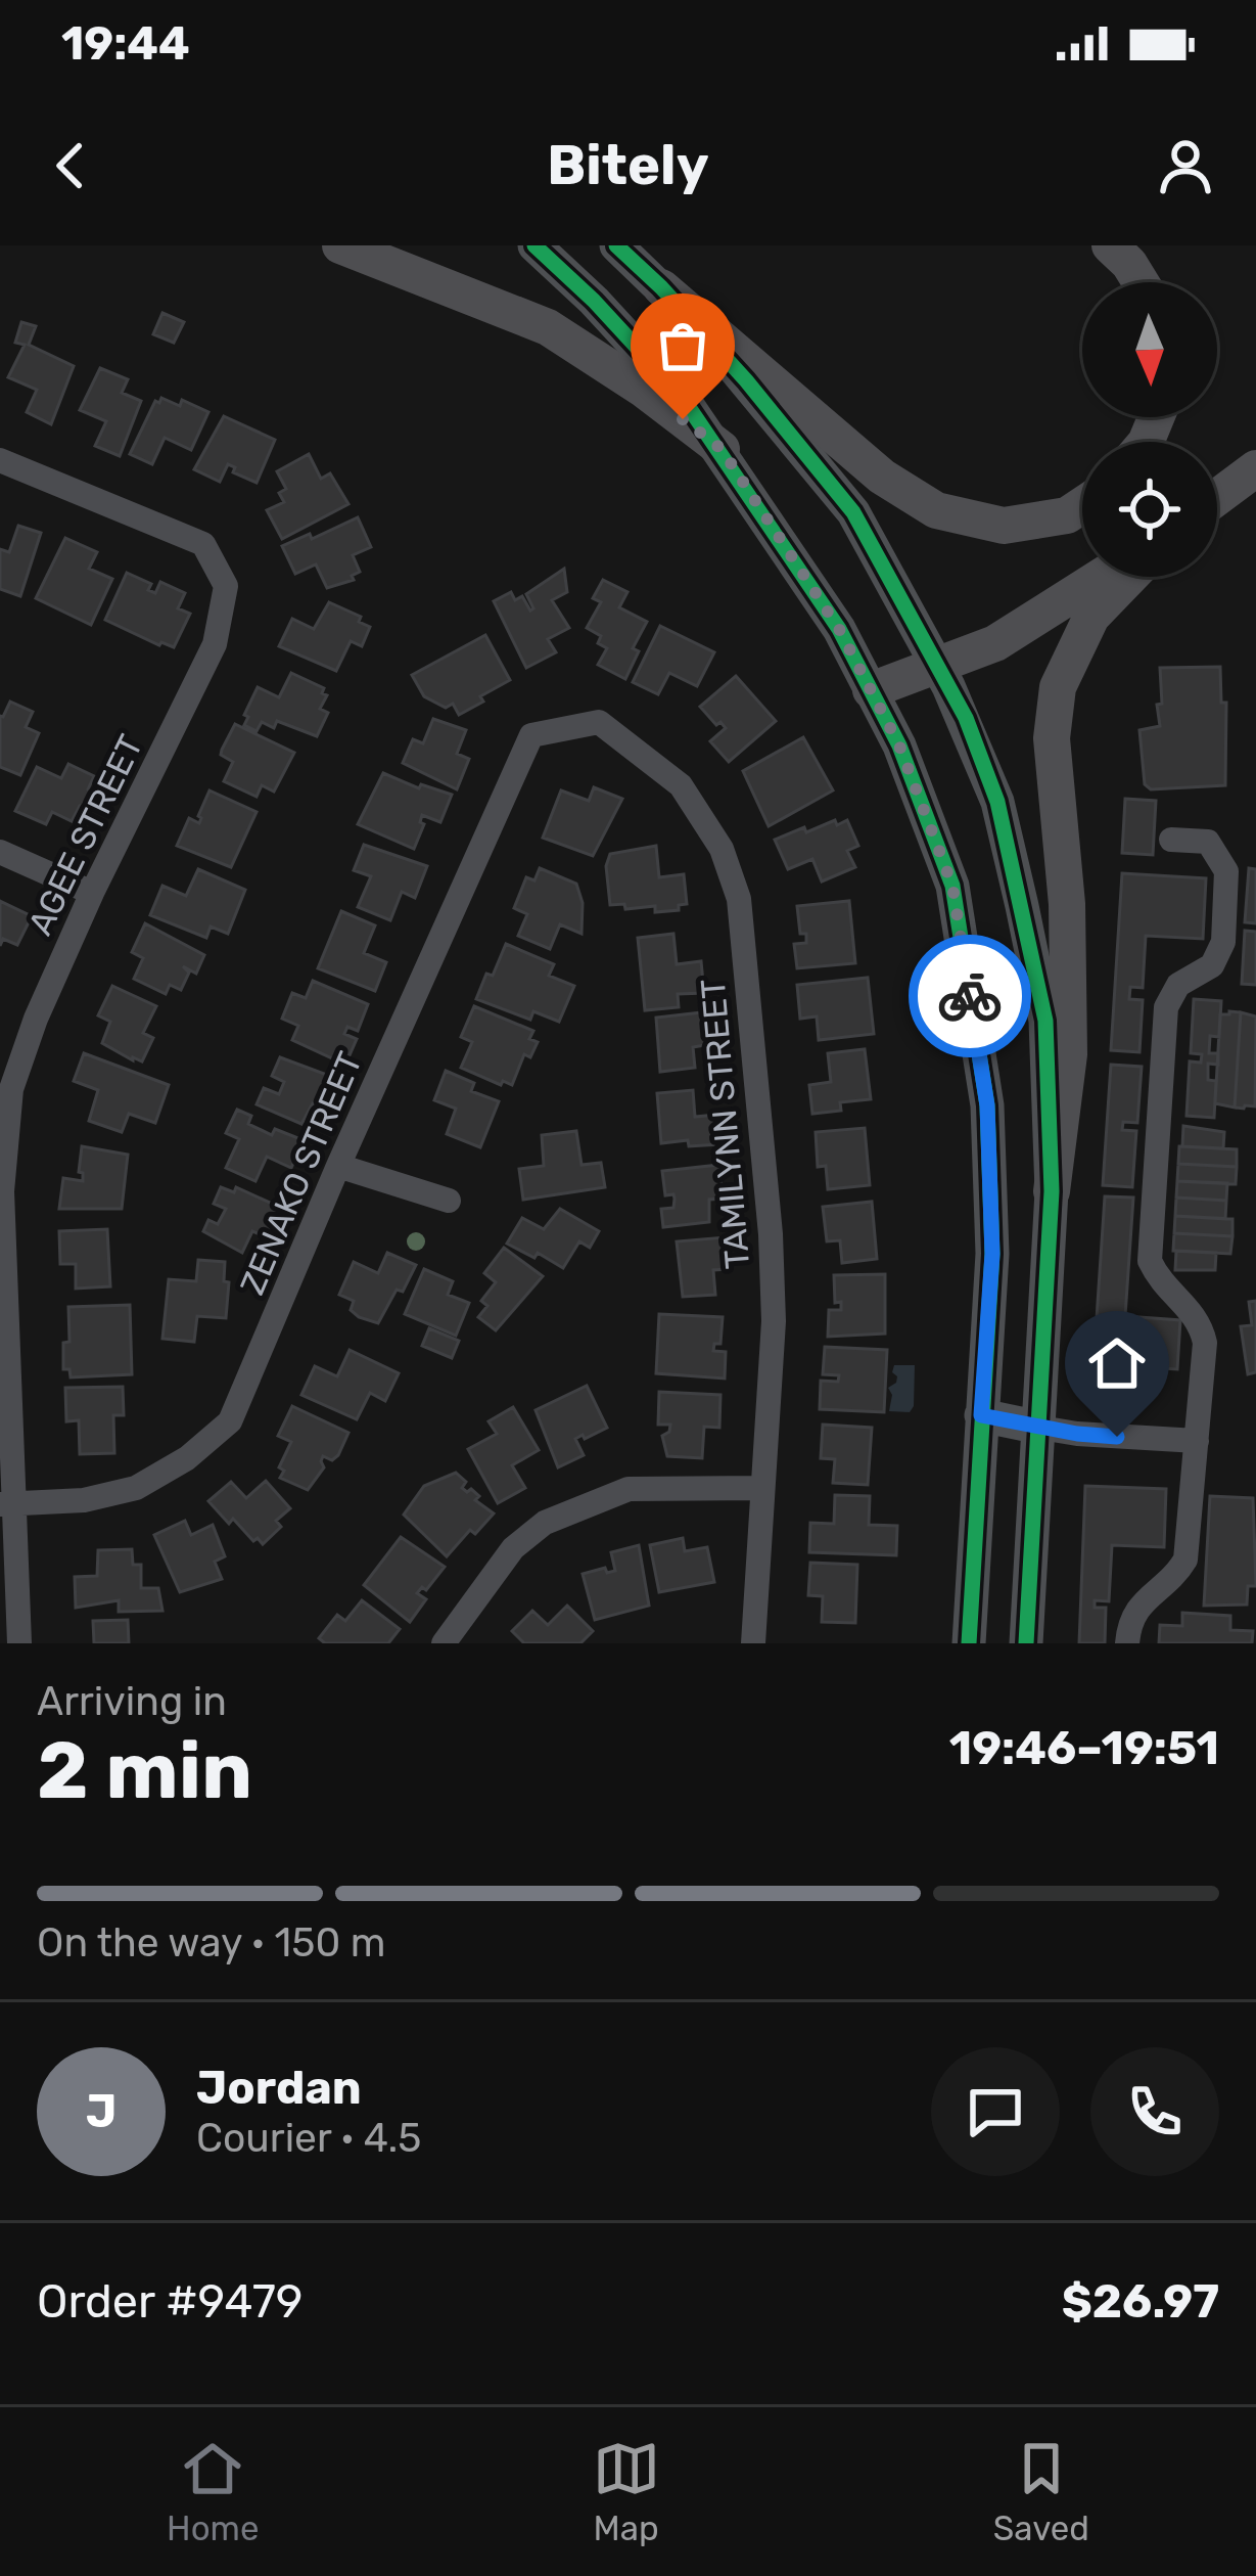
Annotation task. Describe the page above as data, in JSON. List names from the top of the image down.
{
  "streets": {
    "street": ["AGEE STREET", "TAMILYNN STREET", "ZENAKO STREET"]
  },
  "crossings": [
    ["AGEE STREET", "ZENAKO STREET"],
    ["TAMILYNN STREET", "ZENAKO STREET"]
  ],
  "north": "bottom",
  "page": {
    "status": "19:44",
    "header": "Bitely",
    "heading": ["2 min", "Arriving in", "19:46–19:51"],
    "panel": [
      "Jordan",
      "Courier · 4.5",
      "Order #9479",
      "$26.97"
    ],
    "bar": "On the way · 150 m",
    "round": "J",
    "tabs": ["Home", "Map", "Saved"]
  }
}
